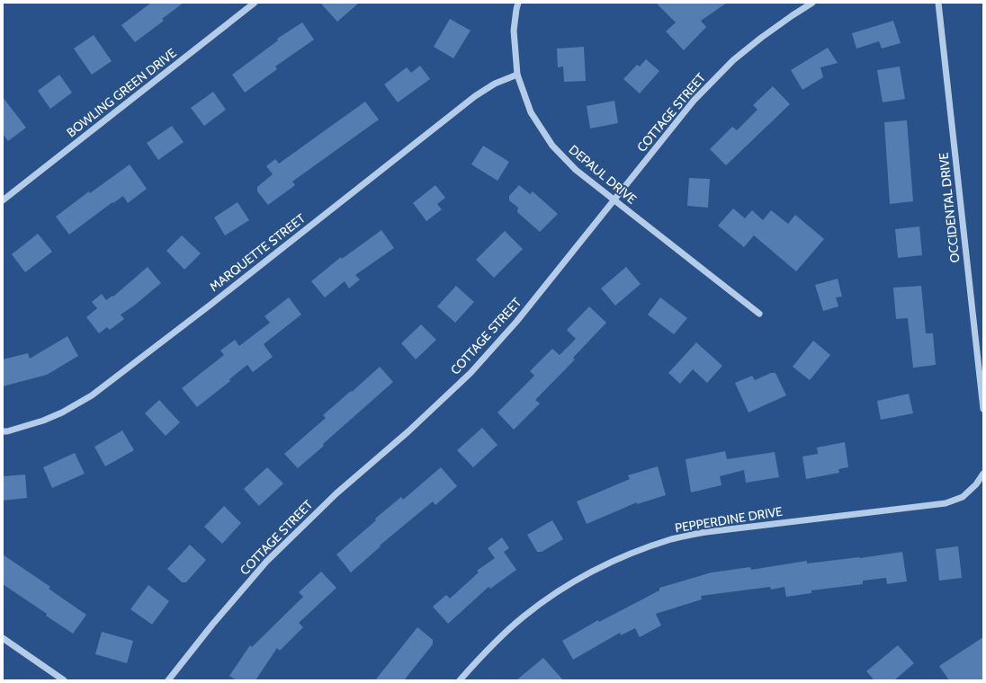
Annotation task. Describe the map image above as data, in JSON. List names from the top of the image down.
{
  "streets": {
    "street": [
      "BOWLING GREEN DRIVE",
      "COTTAGE STREET",
      "DEPAUL DRIVE",
      "OCCIDENTAL DRIVE",
      "MARQUETTE STREET",
      "PEPPERDINE DRIVE"
    ]
  },
  "crossings": [
    ["COTTAGE STREET", "DEPAUL DRIVE"],
    ["DEPAUL DRIVE", "MARQUETTE STREET"]
  ]
}
